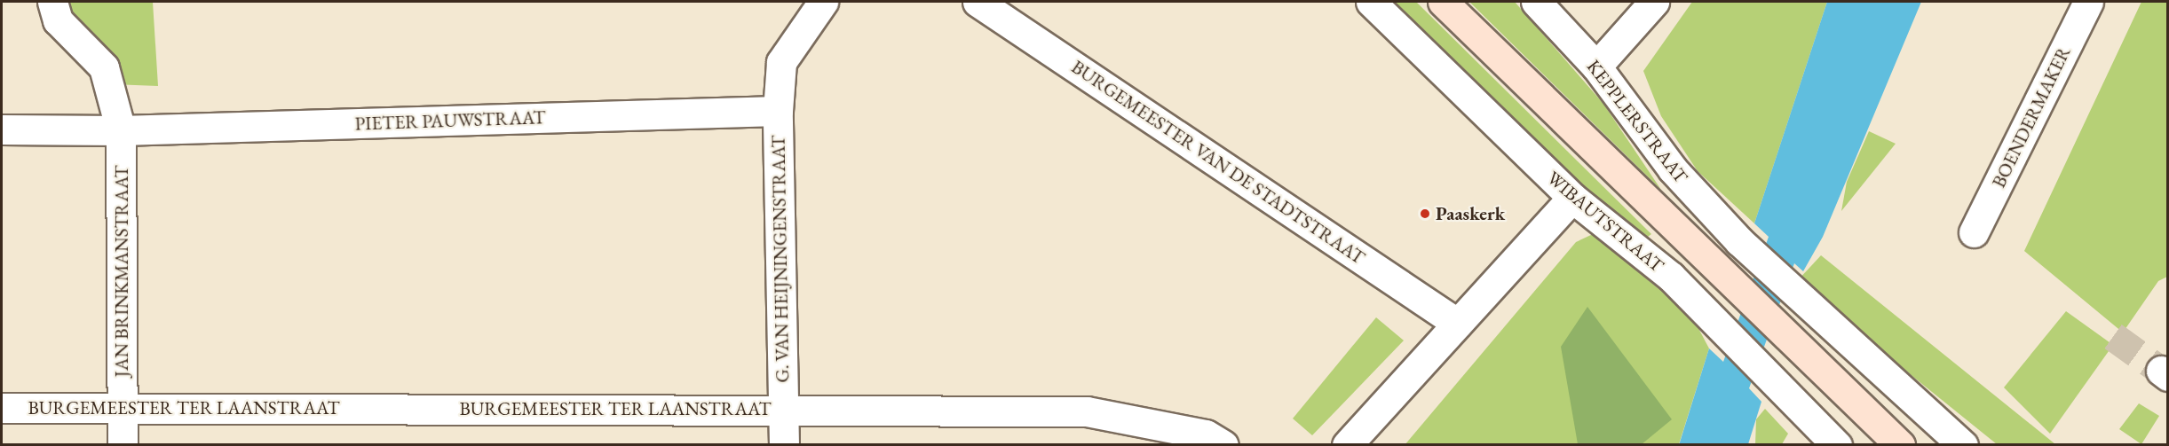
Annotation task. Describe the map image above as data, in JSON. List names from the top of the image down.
{
  "streets": {
    "main road": ["WIBAUTSTRAAT"],
    "street": [
      "BOENDERMAKER",
      "PIETER PAUWSTRAAT",
      "KEPPLERSTRAAT",
      "BURGEMEESTER VAN DE STADTSTRAAT",
      "G. VAN HEIJNINGENSTRAAT",
      "JAN BRINKMANSTRAAT",
      "BURGEMEESTER TER LAANSTRAAT"
    ]
  },
  "crossings": [
    ["PIETER PAUWSTRAAT", "G. VAN HEIJNINGENSTRAAT"],
    ["PIETER PAUWSTRAAT", "JAN BRINKMANSTRAAT"],
    ["G. VAN HEIJNINGENSTRAAT", "BURGEMEESTER TER LAANSTRAAT"],
    ["JAN BRINKMANSTRAAT", "BURGEMEESTER TER LAANSTRAAT"]
  ],
  "places": ["Paaskerk"]
}
